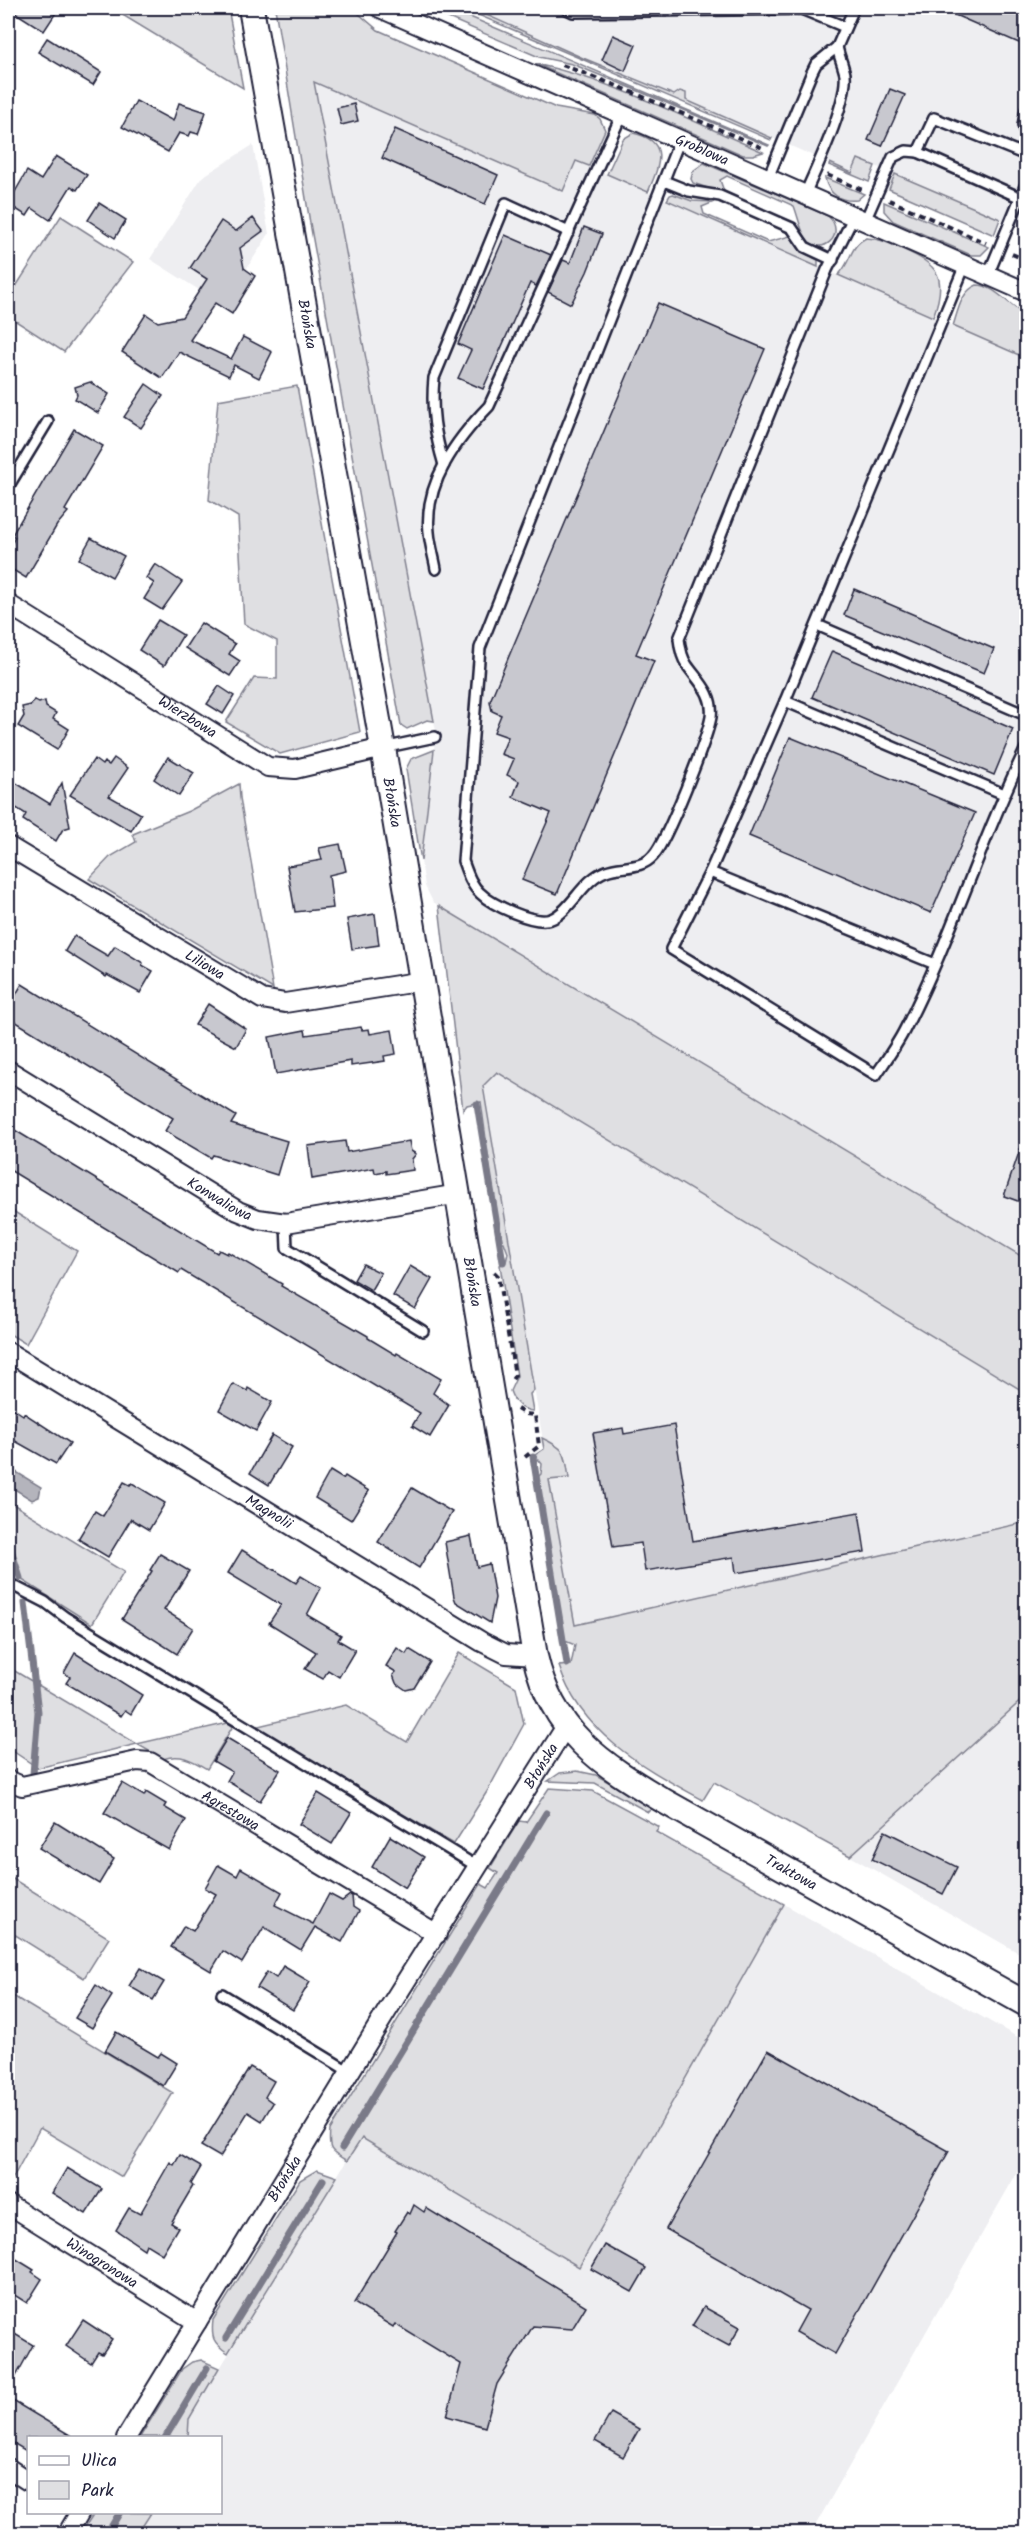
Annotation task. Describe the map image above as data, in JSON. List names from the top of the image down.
{
  "streets": {
    "street": [
      "Groblowa",
      "Błońska",
      "Wierzbowa",
      "Liliowa",
      "Konwaliowa",
      "Magnolii",
      "Agrestowa",
      "Traktowa",
      "Winogronowa"
    ]
  },
  "crossings": [
    ["Błońska", "Wierzbowa"],
    ["Błońska", "Liliowa"],
    ["Błońska", "Konwaliowa"],
    ["Błońska", "Magnolii"],
    ["Błońska", "Agrestowa"],
    ["Błońska", "Traktowa"],
    ["Błońska", "Winogronowa"]
  ],
  "legend": ["Ulica", "Park"]
}
